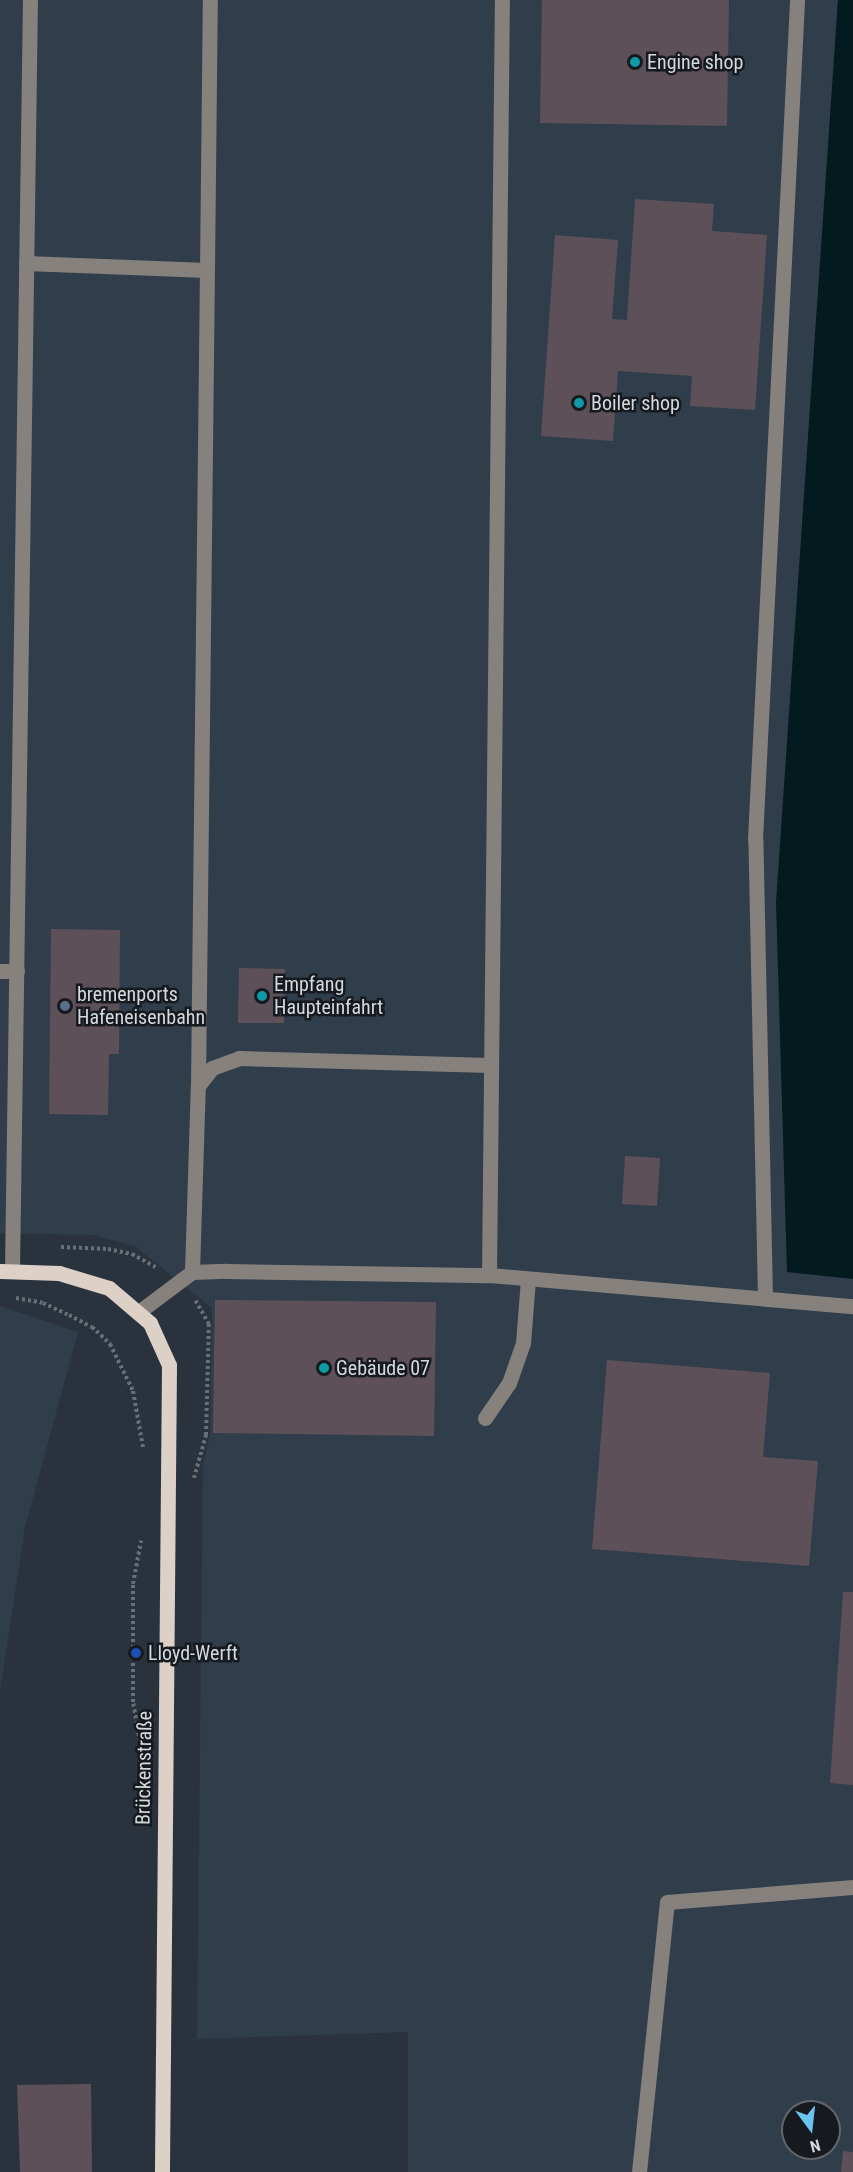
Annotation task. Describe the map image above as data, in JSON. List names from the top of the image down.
{
  "streets": {
    "main road": ["Brückenstraße"]
  },
  "places": [
    "Engine shop",
    "Boiler shop",
    "Empfang Haupteinfahrt",
    "bremenports Hafeneisenbahn",
    "Gebäude 07",
    "Lloyd-Werft"
  ],
  "north": "bottom"
}
